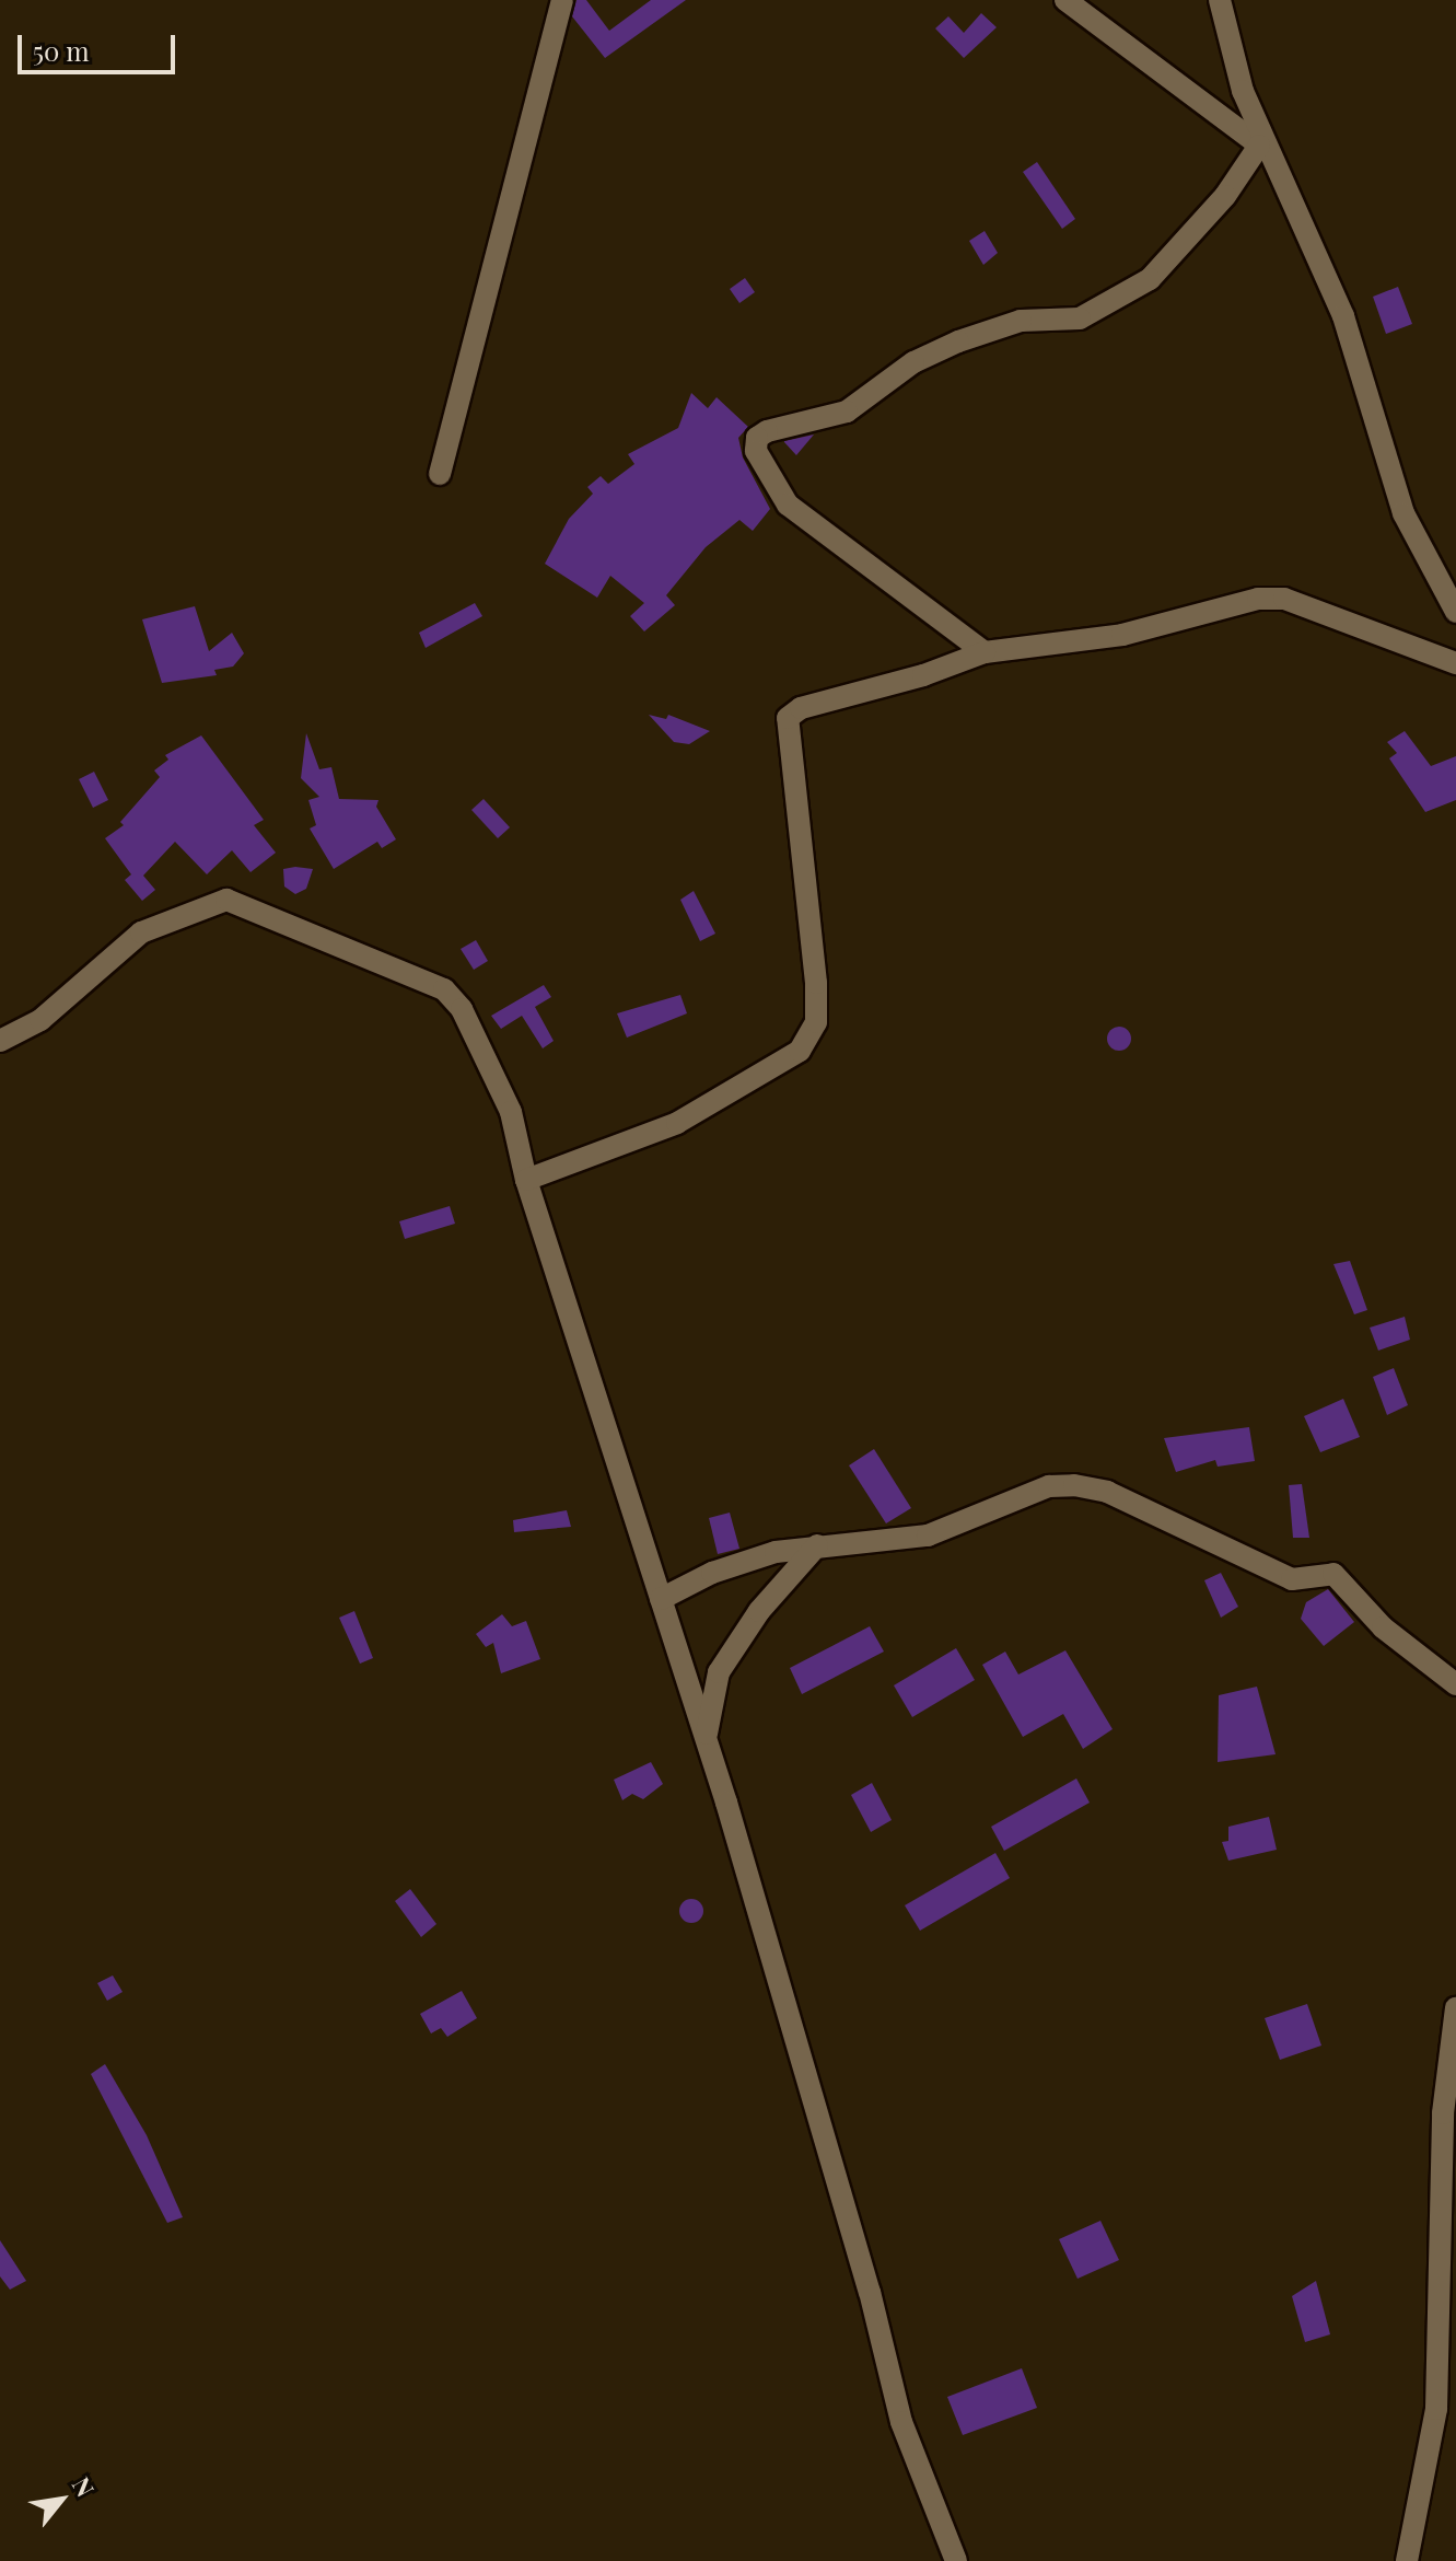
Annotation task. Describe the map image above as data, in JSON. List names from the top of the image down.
{
  "scale_bar": "50 m",
  "north": "top right"
}
